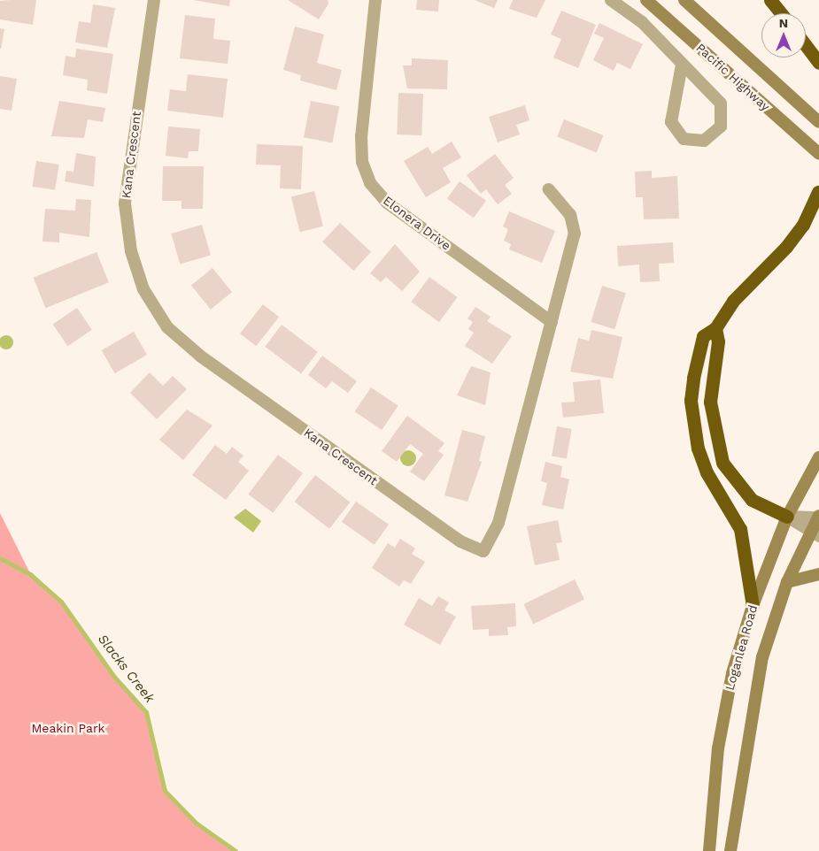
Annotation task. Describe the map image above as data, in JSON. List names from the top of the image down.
{
  "streets": {
    "main road": ["Pacific Highway", "Loganlea Road"],
    "street": ["Kana Crescent", "Elonera Drive"]
  },
  "crossings": [
    ["Kana Crescent", "Elonera Drive"]
  ],
  "water": ["Slacks Creek"],
  "parks": ["Meakin Park"],
  "north": "top"
}
